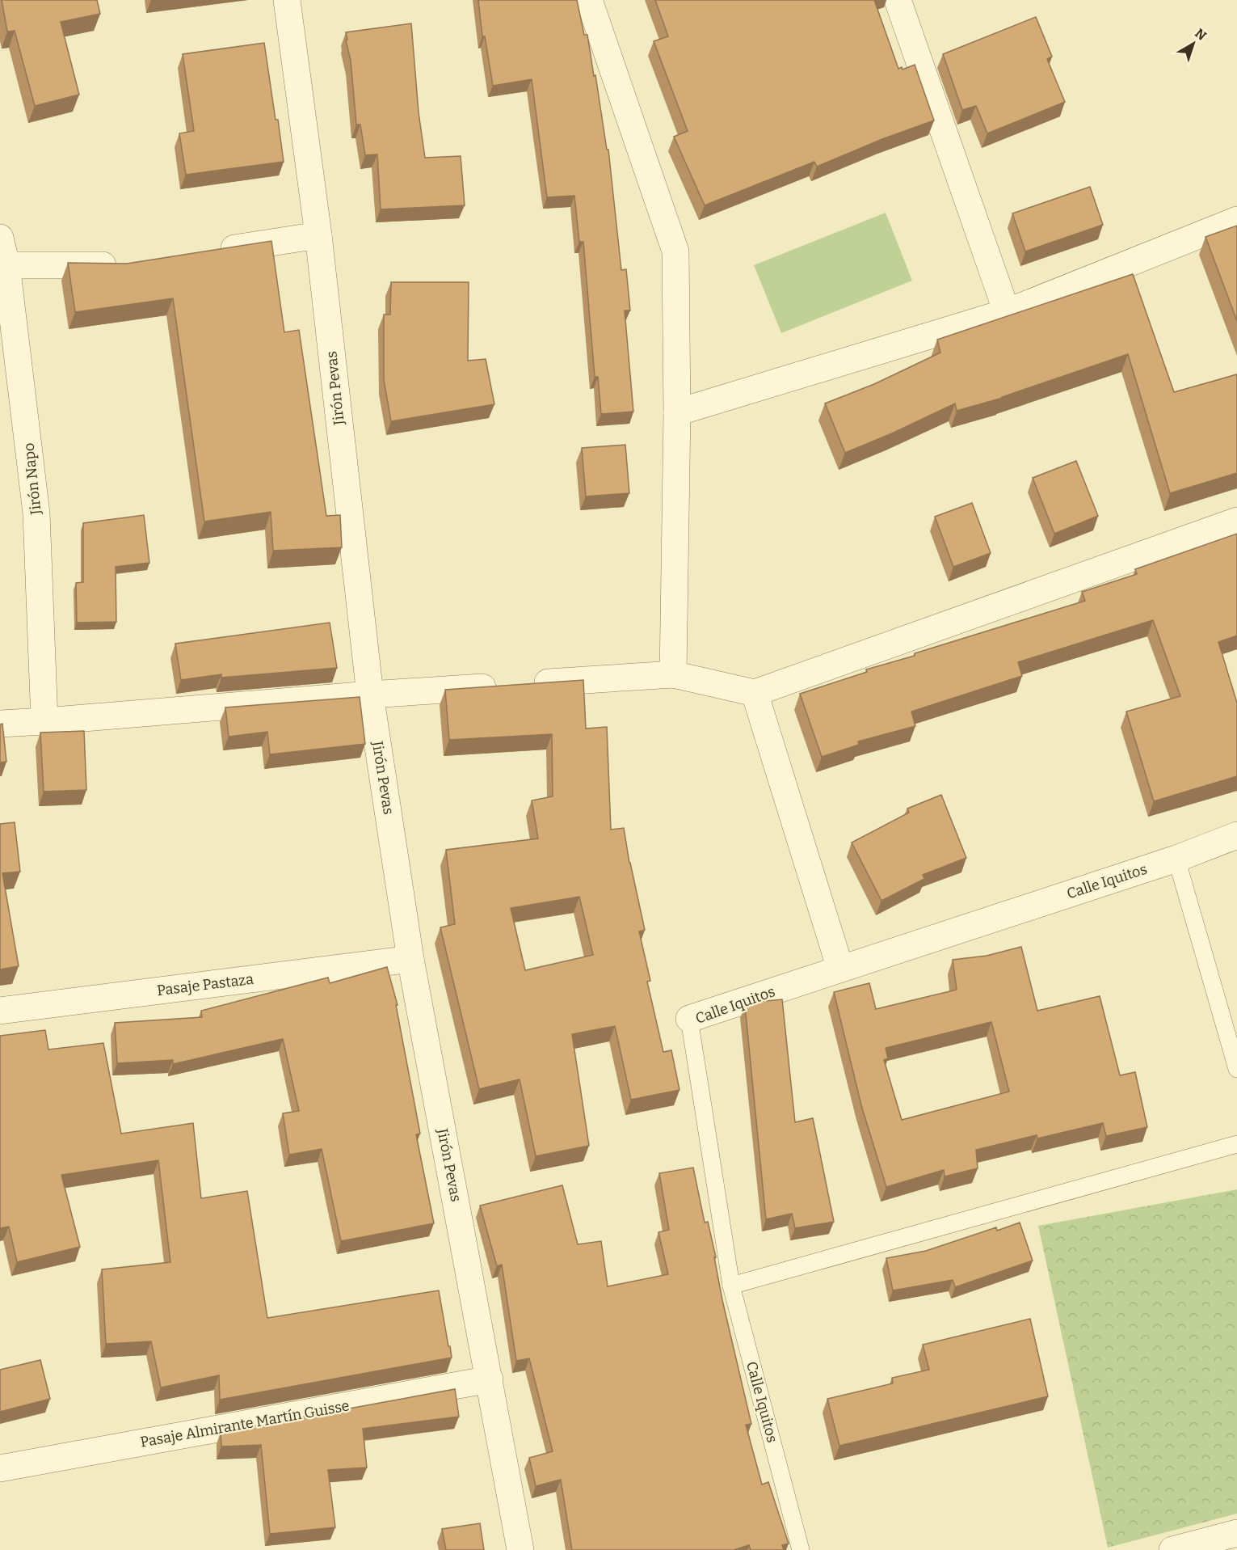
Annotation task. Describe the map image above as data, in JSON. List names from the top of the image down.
{
  "streets": {
    "street": [
      "Jirón Pevas",
      "Jirón Napo",
      "Calle Iquitos",
      "Pasaje Pastaza",
      "Pasaje Almirante Martín Guisse"
    ]
  },
  "crossings": [
    ["Jirón Pevas", "Pasaje Pastaza"],
    ["Jirón Pevas", "Pasaje Almirante Martín Guisse"]
  ],
  "north": "top right"
}
